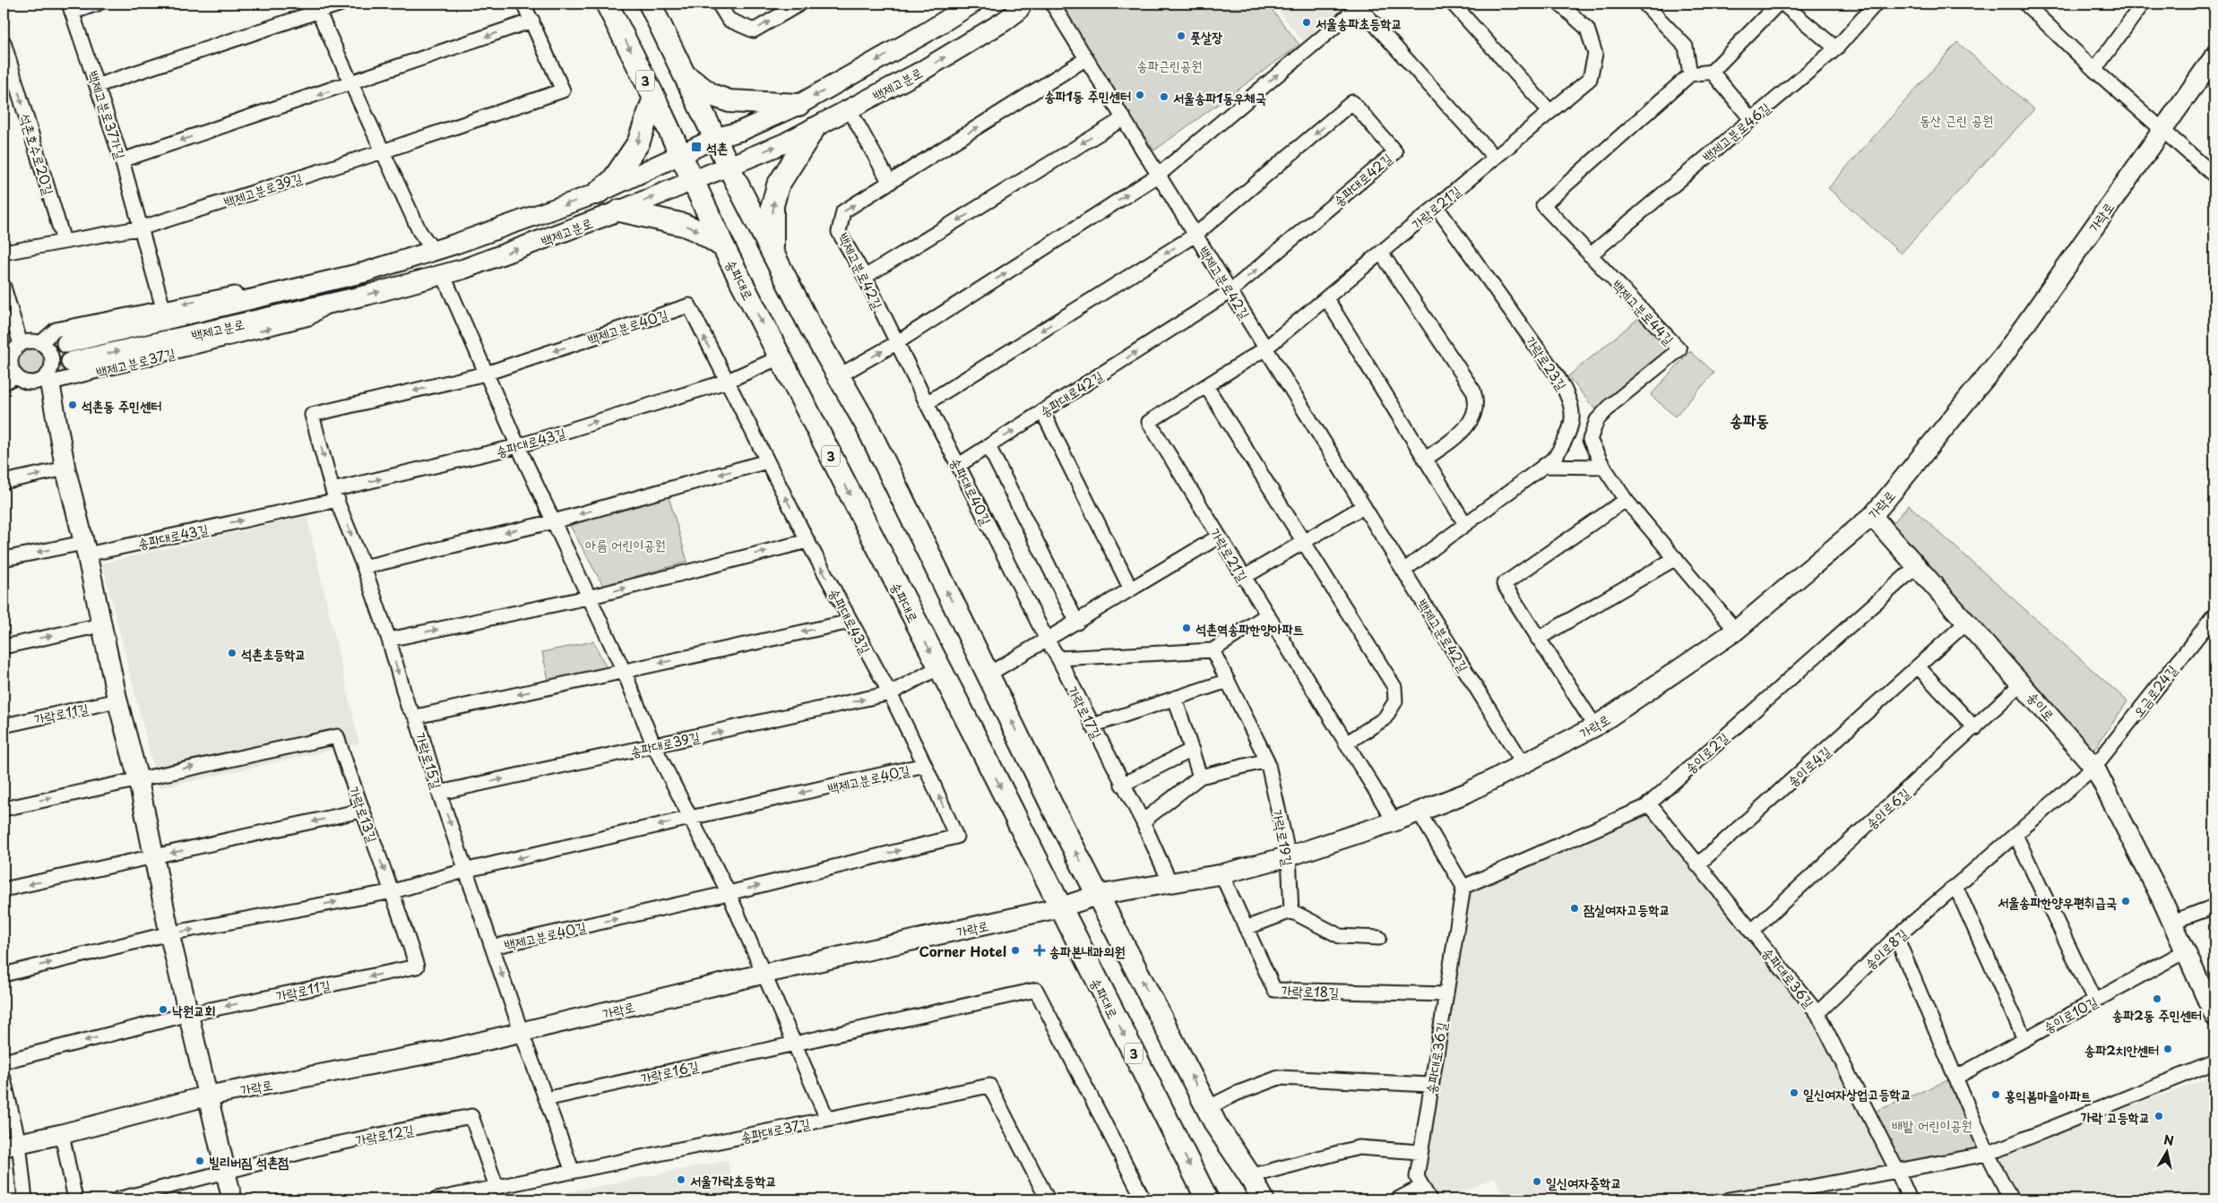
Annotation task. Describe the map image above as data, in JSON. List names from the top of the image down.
{
  "streets": {
    "main road": ["3", "송파대로"],
    "street": [
      "백제고분로",
      "백제고분로37가길",
      "백제고분로46길",
      "석촌호수로20길",
      "송파대로42길",
      "백제고분로39길",
      "가락로21길",
      "가락로",
      "백제고분로42길",
      "백제고분로44길",
      "백제고분로40길",
      "백제고분로37길",
      "가락로23길",
      "송파대로43길",
      "송파대로40길",
      "오금로24길",
      "송이로",
      "가락로17길",
      "가락로11길",
      "송파대로39길",
      "송이로2길",
      "가락로15길",
      "송이로4길",
      "송이로6길",
      "가락로13길",
      "가락로19길",
      "송이로8길",
      "송파대로36길",
      "가락로18길",
      "송이로10길",
      "가락로16길",
      "송파대로37길",
      "가락로12길"
    ]
  },
  "crossings": [
    ["백제고분로", "송파대로"],
    ["백제고분로", "백제고분로37길"],
    ["백제고분로37가길", "백제고분로39길"],
    ["백제고분로46길", "백제고분로44길"],
    ["송파대로42길", "백제고분로42길"],
    ["송파대로42길", "송파대로40길"],
    ["가락로21길", "가락로"],
    ["가락로21길", "백제고분로42길"],
    ["가락로21길", "가락로23길"],
    ["가락로", "백제고분로42길"],
    ["가락로", "송파대로"],
    ["가락로", "백제고분로44길"],
    ["가락로", "송이로"],
    ["가락로", "가락로17길"],
    ["가락로", "가락로15길"],
    ["가락로", "가락로19길"],
    ["가락로", "가락로18길"],
    ["백제고분로42길", "가락로23길"],
    ["백제고분로42길", "송파대로40길"],
    ["송파대로", "송파대로43길"],
    ["송파대로", "송파대로39길"],
    ["백제고분로40길", "송파대로43길"],
    ["백제고분로40길", "가락로15길"],
    ["송파대로43길", "송파대로39길"],
    ["송파대로43길", "가락로15길"],
    ["송파대로40길", "가락로17길"],
    ["오금로24길", "송이로"],
    ["오금로24길", "송이로8길"],
    ["송이로", "송이로2길"],
    ["송이로", "송이로4길"],
    ["송이로", "송이로6길"],
    ["송이로", "송이로8길"],
    ["송이로", "송이로10길"],
    ["가락로11길", "가락로13길"],
    ["송파대로39길", "가락로15길"],
    ["송이로2길", "송파대로36길"],
    ["송이로4길", "송파대로36길"],
    ["송이로6길", "송파대로36길"],
    ["송이로8길", "송파대로36길"],
    ["송파대로36길", "가락로18길"],
    ["송파대로37길", "가락로12길"]
  ],
  "one_way": ["석촌호수로20길", "가락로15길"],
  "districts": ["송파동"],
  "parks": [
    "송파근린공원",
    "동산 근린 공원",
    "아름 어린이공원",
    "배밭 어린이공원"
  ],
  "places": {
    "other": [
      "서울송파초등학교",
      "풋살장",
      "송파1동 주민센터",
      "서울송파1동우체국",
      "석촌동 주민센터",
      "석촌역송파한양아파트",
      "석촌초등학교",
      "서울송파한양우편취급국",
      "잠실여자고등학교",
      "Corner Hotel",
      "송파2동 주민센터",
      "낙원교회",
      "송파2치안센터",
      "일신여자상업고등학교",
      "홍익봄마을아파트",
      "가락 고등학교",
      "빌리버짐 석촌점",
      "서울가락초등학교",
      "일신여자중학교"
    ],
    "transit": ["석촌"],
    "health": ["송파본내과의원"]
  },
  "north": "top"
}
